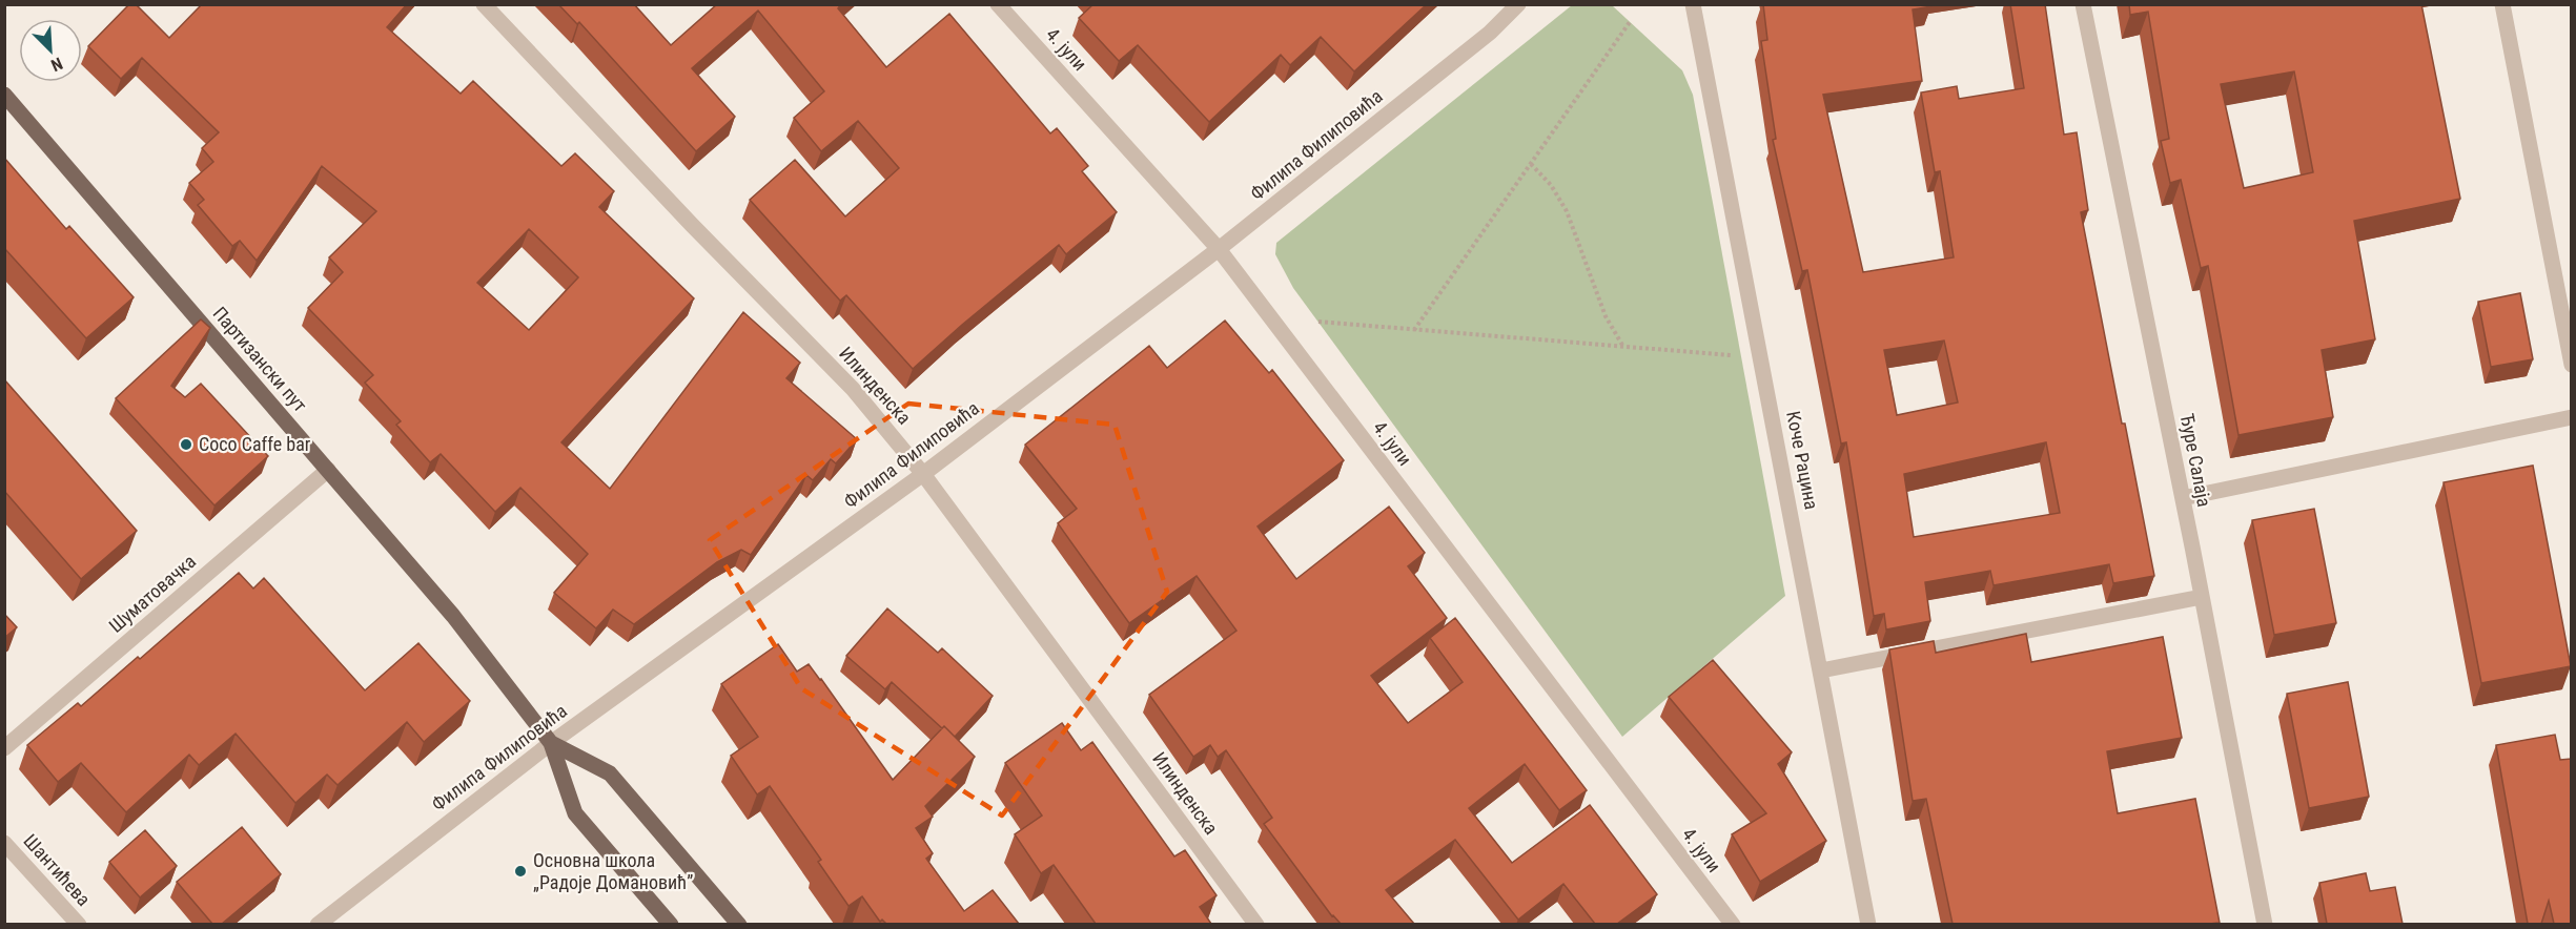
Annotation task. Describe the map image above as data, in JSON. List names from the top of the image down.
{
  "streets": {
    "main road": ["Партизански пут"],
    "street": [
      "4. јули",
      "Филипа Филиповића",
      "Илинденска",
      "Коче Рацина",
      "Ђуре Салаја",
      "Шуматовачка",
      "Шантићева"
    ]
  },
  "crossings": [
    ["4. јули", "Филипа Филиповића"],
    ["Филипа Филиповића", "Партизански пут"],
    ["Филипа Филиповића", "Илинденска"],
    ["Партизански пут", "Шуматовачка"]
  ],
  "places": ["Coco Caffe bar", "Основна школа „Радоје Домановић”"],
  "north": "bottom right"
}
